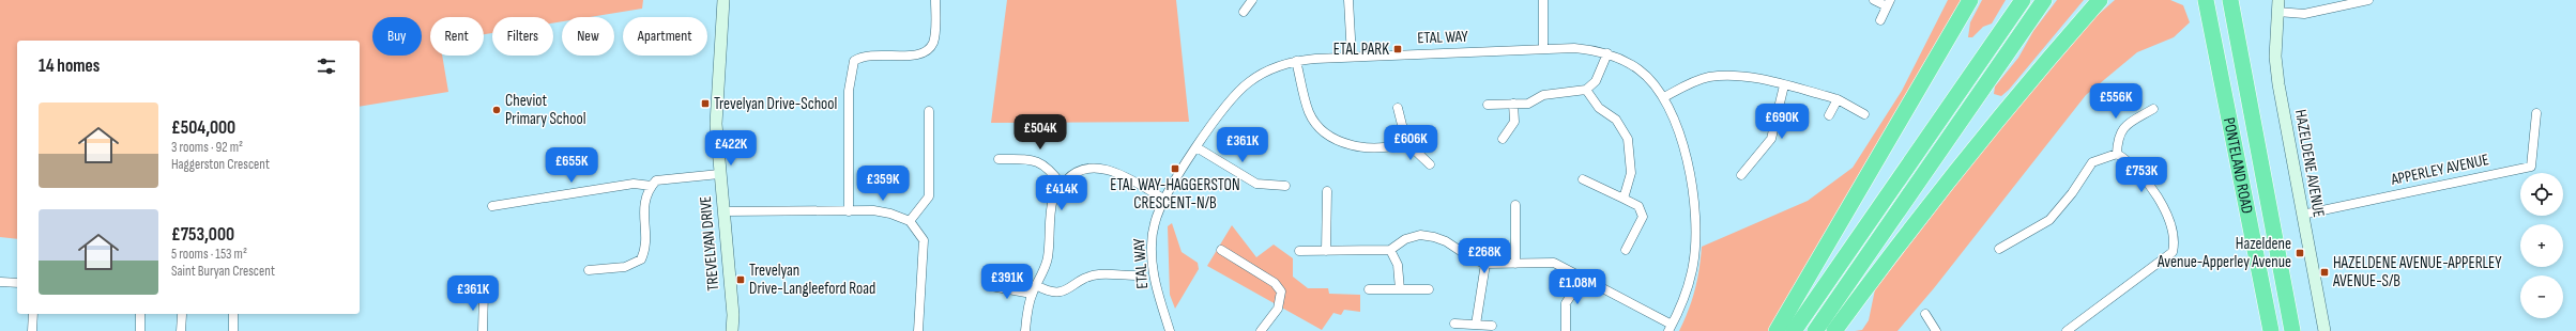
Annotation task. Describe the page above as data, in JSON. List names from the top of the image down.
{
  "streets": {
    "highway": ["PONTELAND ROAD"],
    "street": [
      "ETAL WAY",
      "HAZELDENE AVENUE",
      "APPERLEY AVENUE",
      "TREVELYAN DRIVE"
    ]
  },
  "crossings": [
    ["HAZELDENE AVENUE", "APPERLEY AVENUE"]
  ],
  "places": {
    "transit": [
      "ETAL PARK",
      "Trevelyan Drive-School",
      "ETAL WAY-HAGGERSTON CRESCENT-N/B",
      "Hazeldene Avenue-Apperley Avenue",
      "HAZELDENE AVENUE-APPERLEY AVENUE-S/B",
      "Trevelyan Drive-Langleeford Road"
    ],
    "other": ["Cheviot Primary School"]
  },
  "page": {
    "chip": [
      "Buy",
      "Rent",
      "Filters",
      "New",
      "Apartment"
    ],
    "heading": "14 homes",
    "price": [
      "£556K",
      "£690K",
      "£504K",
      "£606K",
      "£361K",
      "£422K",
      "£655K",
      "£753K",
      "£359K",
      "£414K",
      "£268K",
      "£391K",
      "£1.08M",
      "£361K"
    ],
    "list": [
      {
        "name": "£504,000",
        "note": "3 rooms · 92 m² · Haggerston Crescent"
      },
      {
        "name": "£753,000",
        "note": "5 rooms · 153 m² · Saint Buryan Crescent"
      }
    ],
    "map_buttons": ["+", "−"]
  }
}
